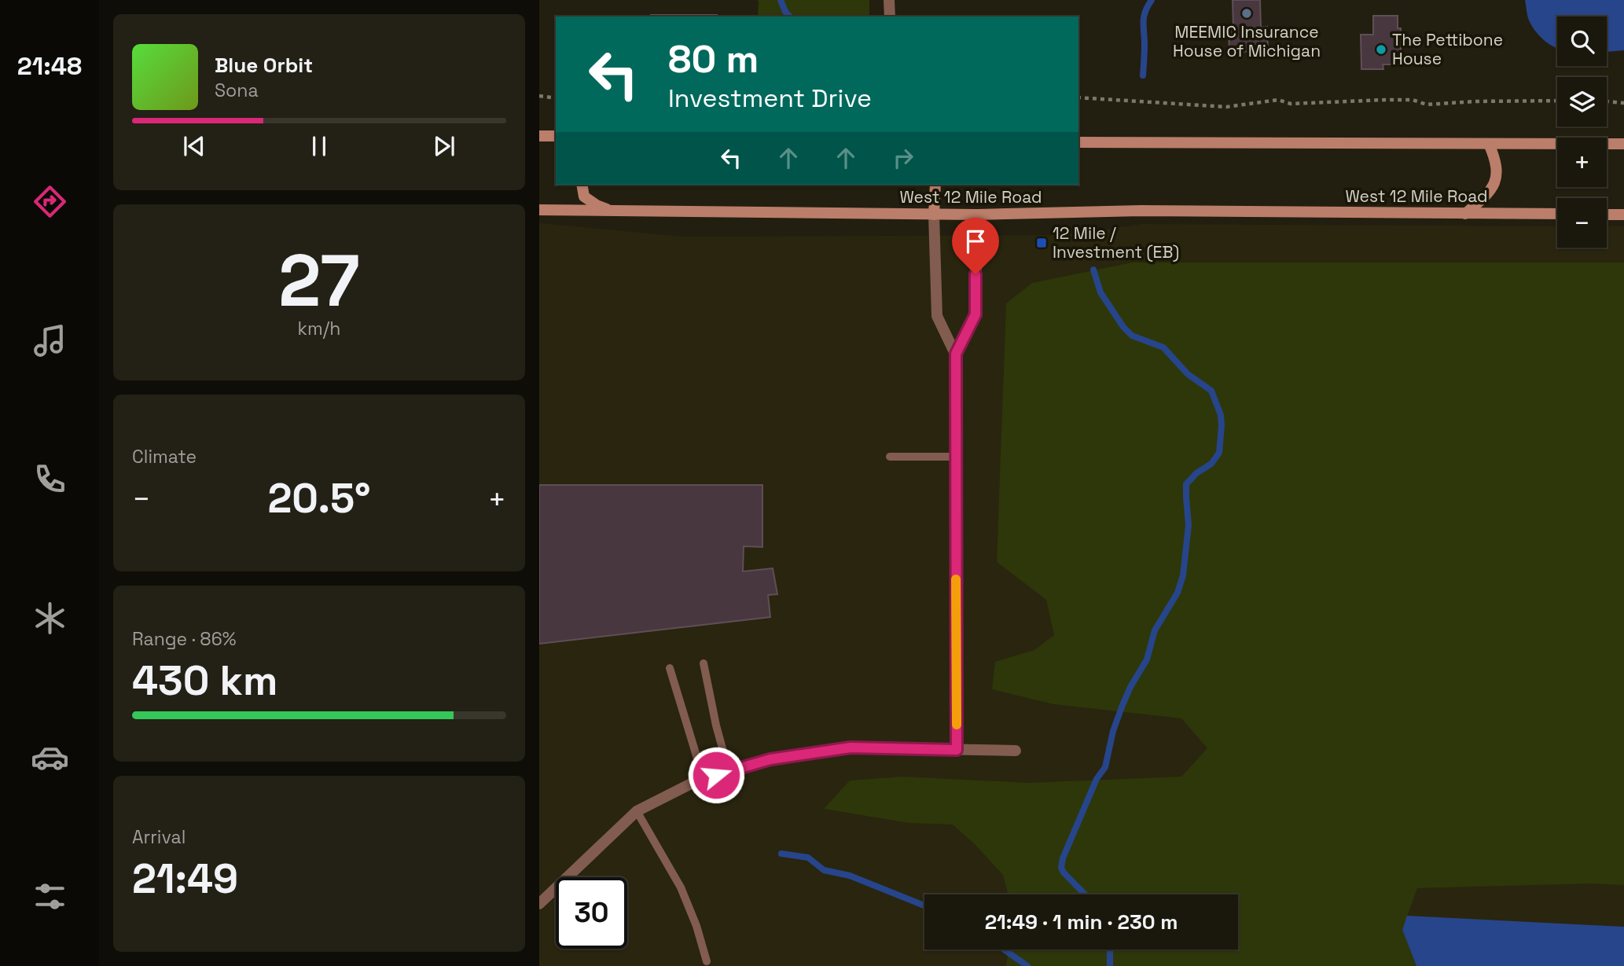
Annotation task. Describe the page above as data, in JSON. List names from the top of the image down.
{
  "streets": {
    "main road": ["West 12 Mile Road"]
  },
  "places": {
    "other": ["MEEMIC Insurance House of Michigan", "The Pettibone House"],
    "transit": ["12 Mile / Investment (EB)"]
  },
  "page": {
    "tabs": "21:48",
    "map_buttons": ["+", "−"],
    "turn": ["80 m", "Investment Drive"],
    "song": ["Blue Orbit", "Sona"],
    "tile": [
      ["27", "km/h"],
      "Climate",
      ["Range · 86%", "430 km"],
      ["Arrival", "21:49"]
    ],
    "heat": ["−", "20.5°", "+"],
    "limit": "30",
    "trip": "21:49 · 1 min · 230 m"
  }
}
